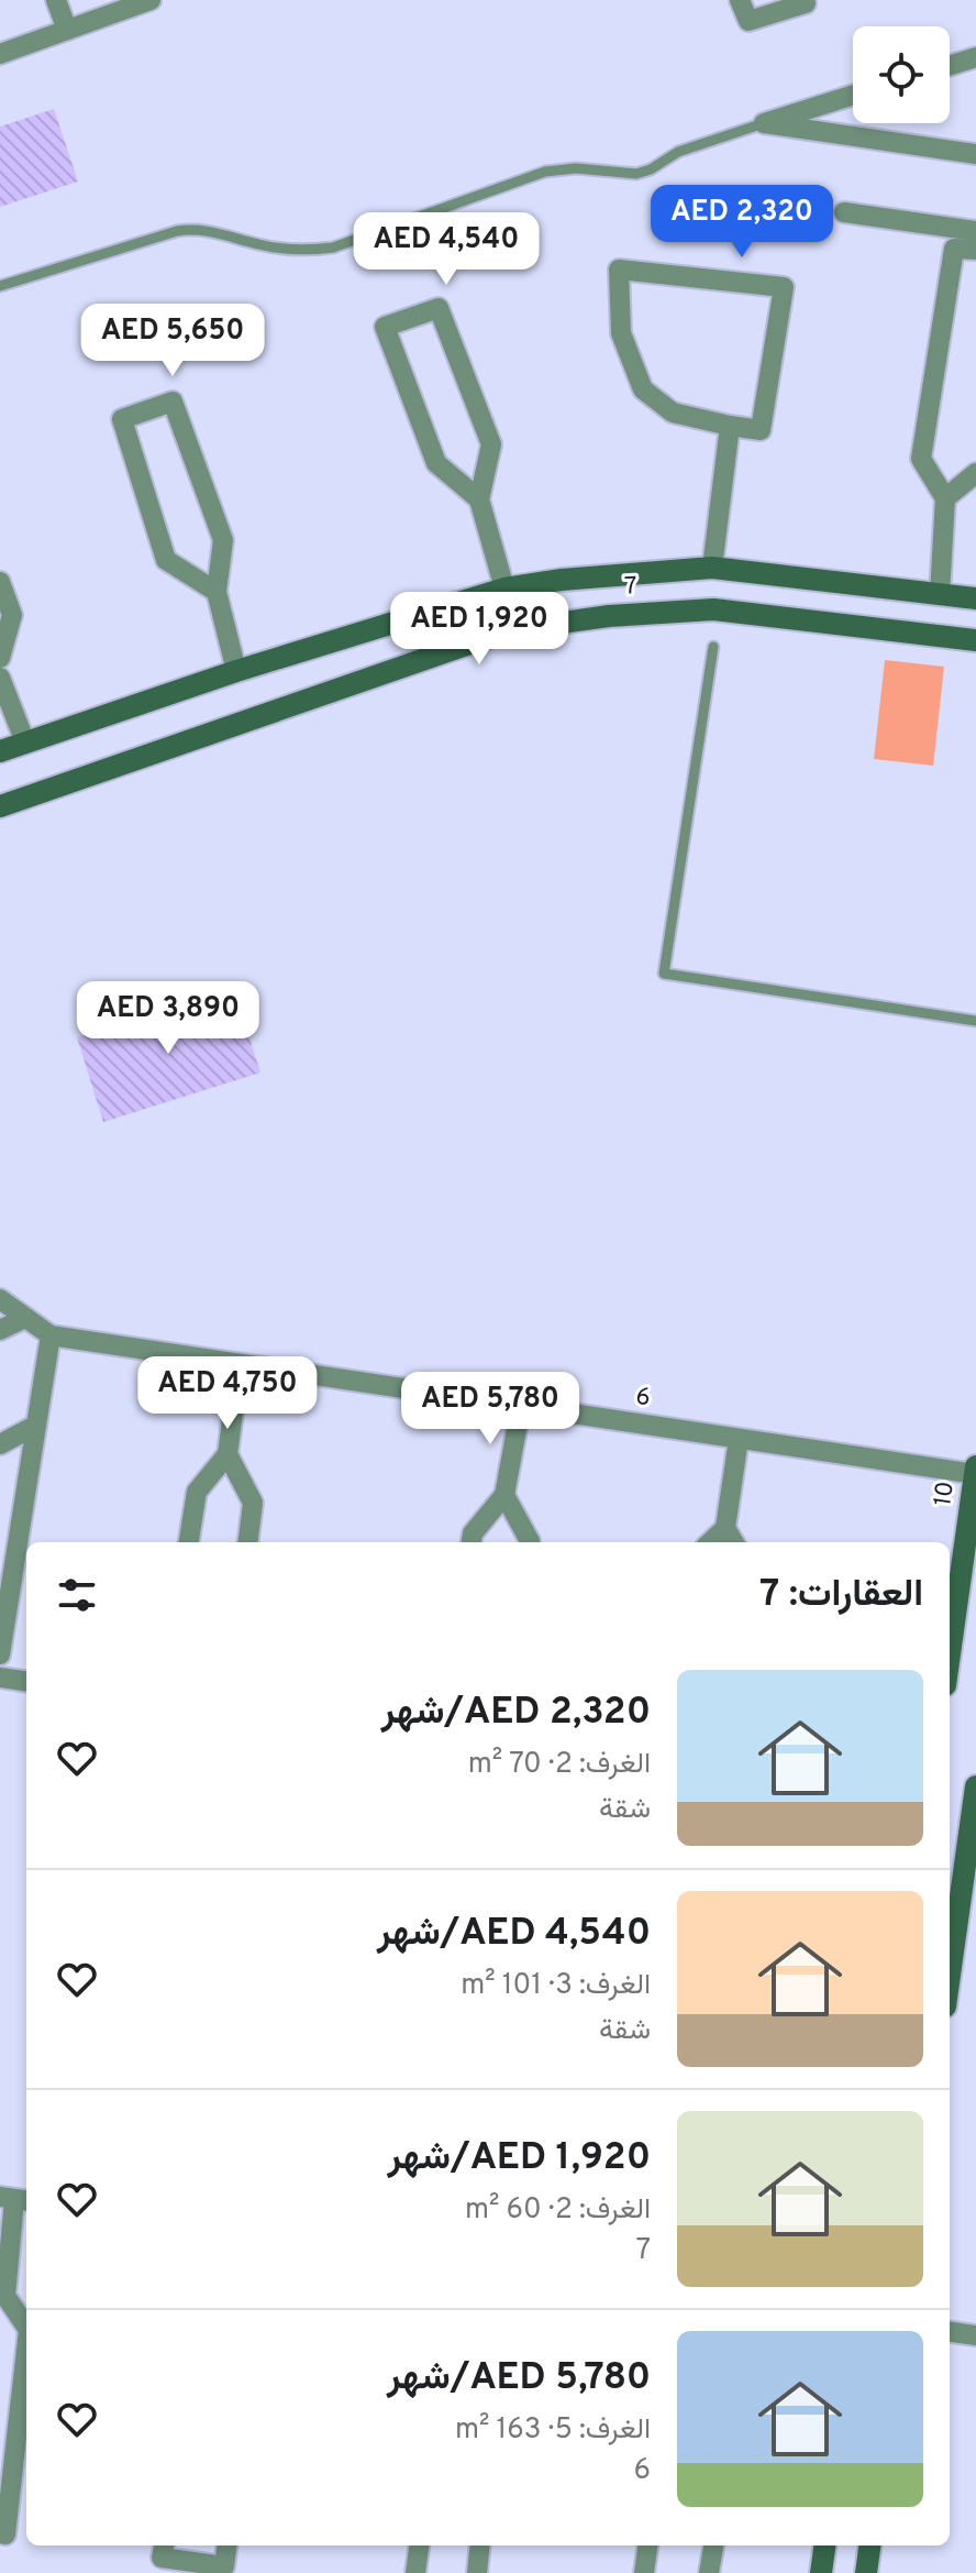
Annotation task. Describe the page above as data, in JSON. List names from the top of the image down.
{
  "streets": {
    "street": ["7", "6", "10"]
  },
  "crossings": [
    ["6", "10"]
  ],
  "page": {
    "price": [
      "AED 2,320",
      "AED 4,540",
      "AED 5,650",
      "AED 1,920",
      "AED 3,890",
      "AED 4,750",
      "AED 5,780"
    ],
    "heading": "العقارات: 7",
    "list": [
      {
        "name": "AED 2,320/شهر",
        "note": "الغرف: 2 · 70 m² · شقة"
      },
      {
        "name": "AED 4,540/شهر",
        "note": "الغرف: 3 · 101 m² · شقة"
      },
      {
        "name": "AED 1,920/شهر",
        "note": "الغرف: 2 · 60 m² · 7"
      },
      {
        "name": "AED 5,780/شهر",
        "note": "الغرف: 5 · 163 m² · 6"
      }
    ]
  }
}
